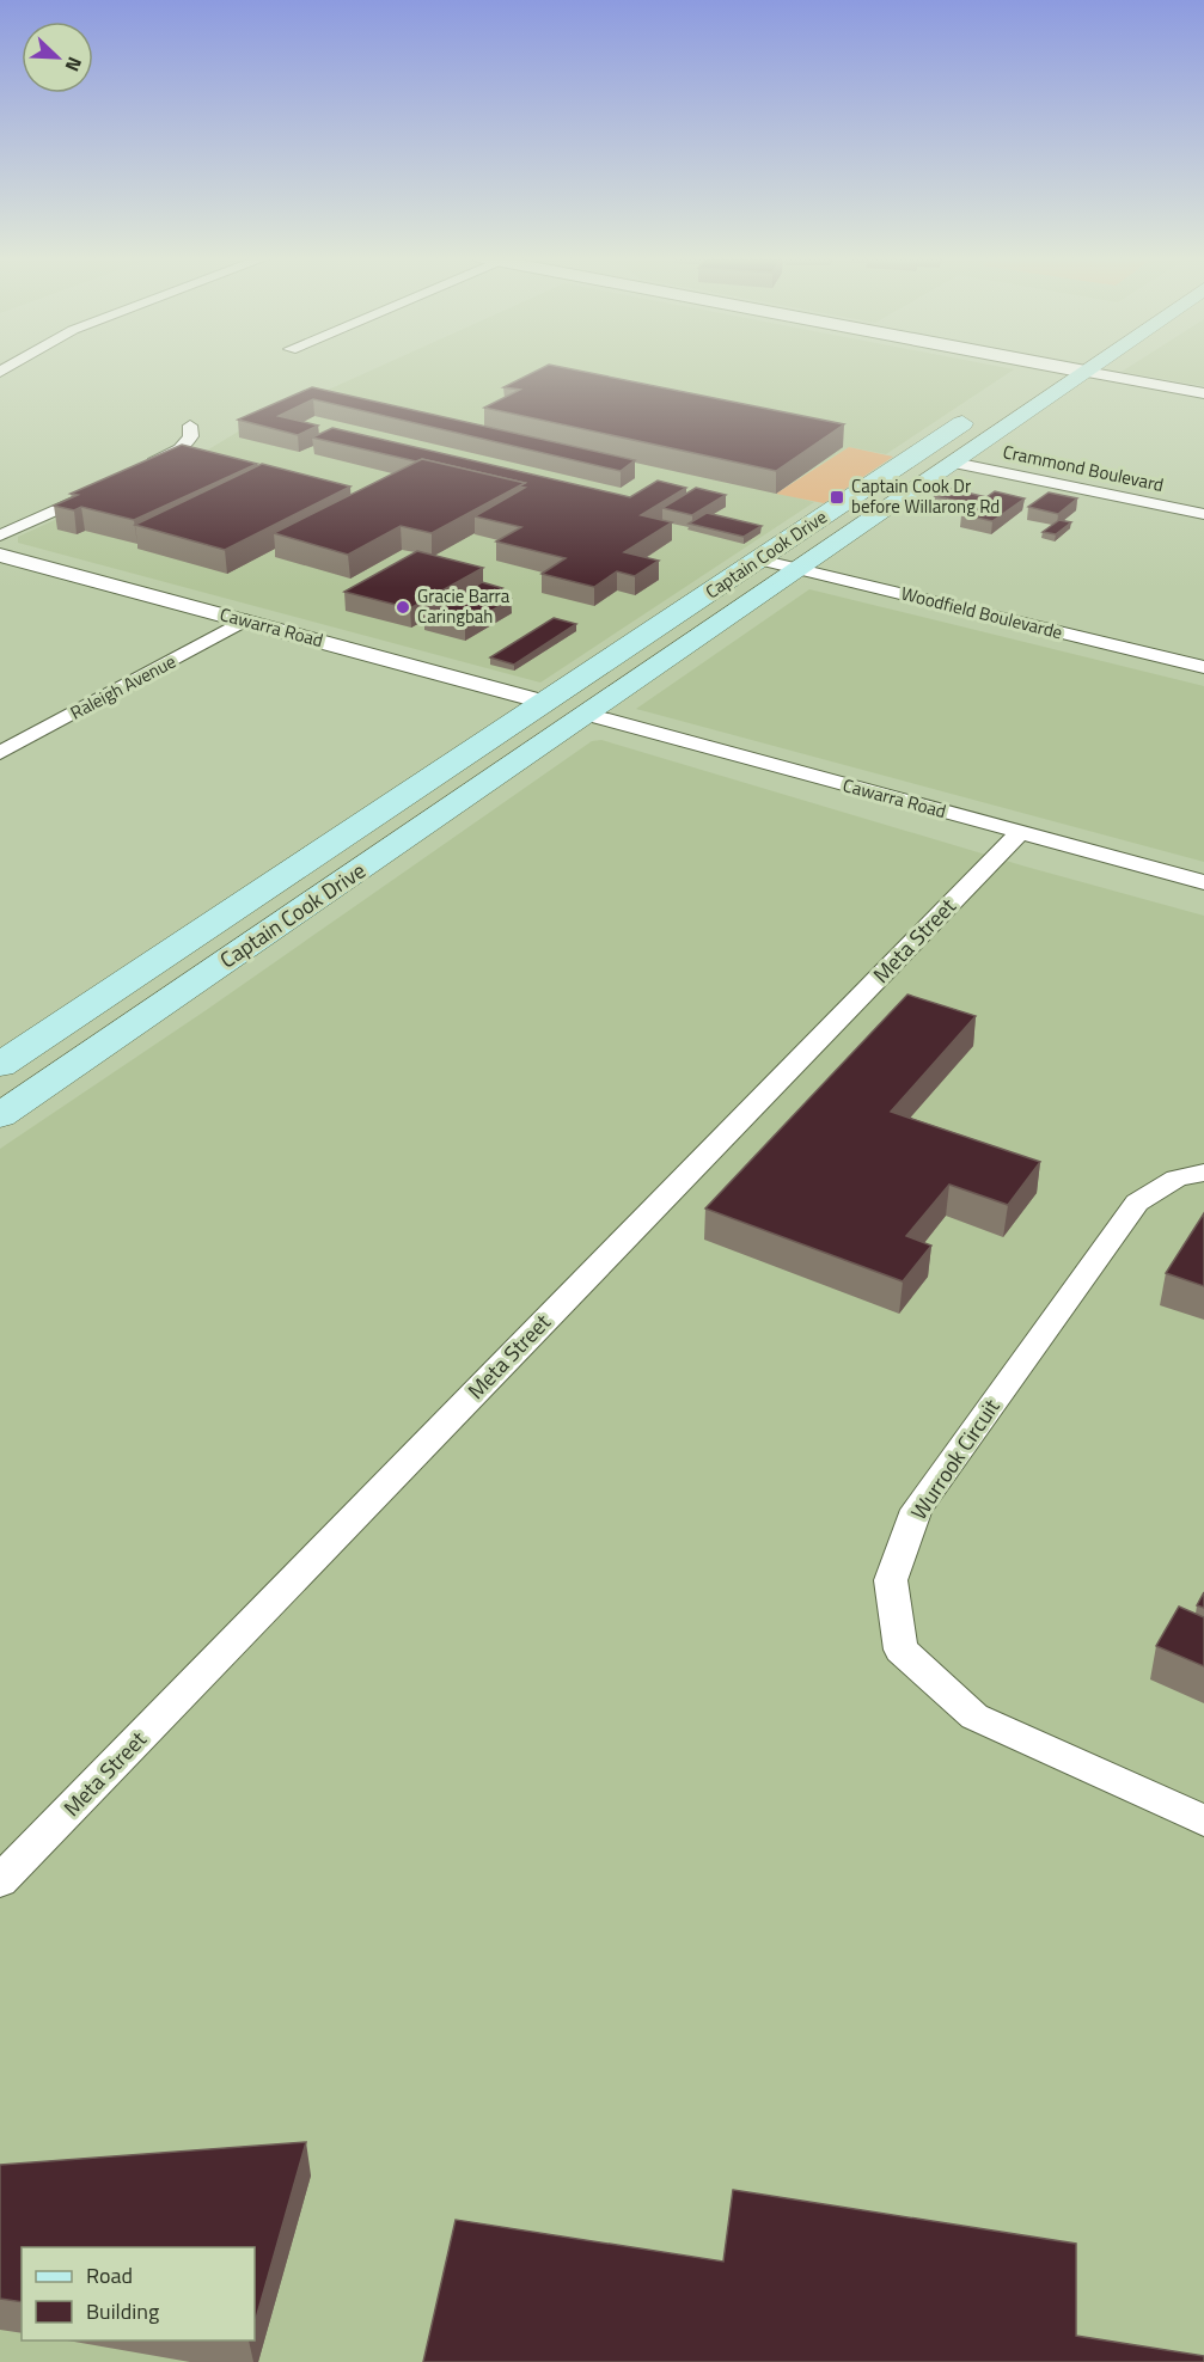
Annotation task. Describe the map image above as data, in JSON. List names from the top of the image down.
{
  "streets": {
    "main road": ["Captain Cook Drive"],
    "street": [
      "Crammond Boulevard",
      "Woodfield Boulevarde",
      "Cawarra Road",
      "Raleigh Avenue",
      "Meta Street",
      "Wurrook Circuit"
    ]
  },
  "crossings": [
    ["Crammond Boulevard", "Captain Cook Drive"],
    ["Captain Cook Drive", "Woodfield Boulevarde"],
    ["Captain Cook Drive", "Cawarra Road"],
    ["Cawarra Road", "Raleigh Avenue"],
    ["Cawarra Road", "Meta Street"]
  ],
  "places": {
    "transit": ["Captain Cook Dr before Willarong Rd"],
    "other": ["Gracie Barra Caringbah"]
  },
  "legend": ["Road", "Building"],
  "north": "bottom right"
}
